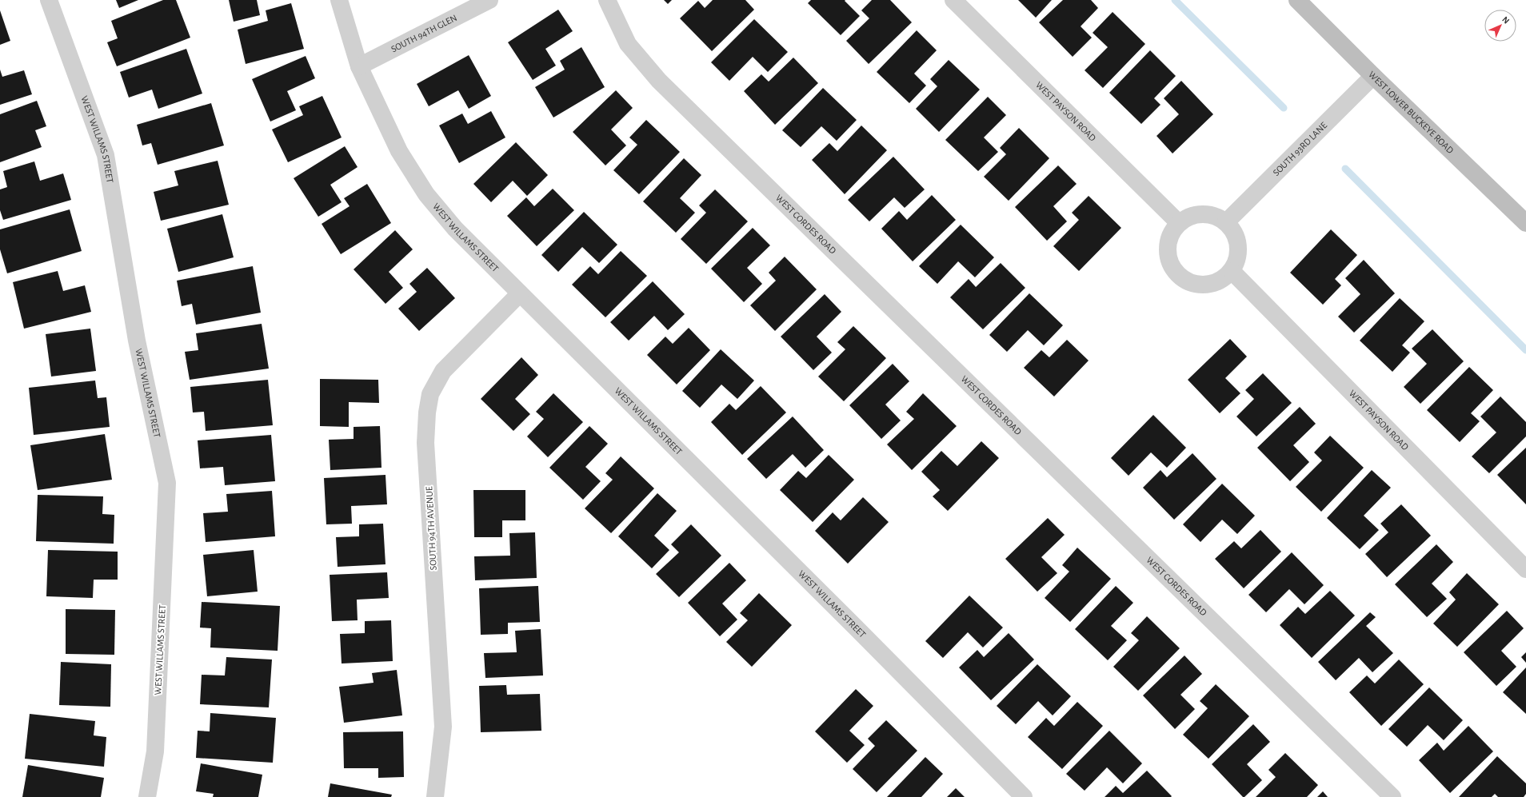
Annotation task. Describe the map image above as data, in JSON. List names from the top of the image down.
{
  "streets": {
    "main road": ["WEST LOWER BUCKEYE ROAD"],
    "street": [
      "SOUTH 94TH GLEN",
      "WEST PAYSON ROAD",
      "WEST WILLAMS STREET",
      "SOUTH 93RD LANE",
      "WEST CORDES ROAD",
      "SOUTH 94TH AVENUE"
    ]
  },
  "crossings": [
    ["SOUTH 94TH GLEN", "WEST WILLAMS STREET"],
    ["WEST PAYSON ROAD", "SOUTH 93RD LANE"],
    ["WEST LOWER BUCKEYE ROAD", "SOUTH 93RD LANE"],
    ["WEST WILLAMS STREET", "SOUTH 94TH AVENUE"]
  ],
  "north": "top right"
}
